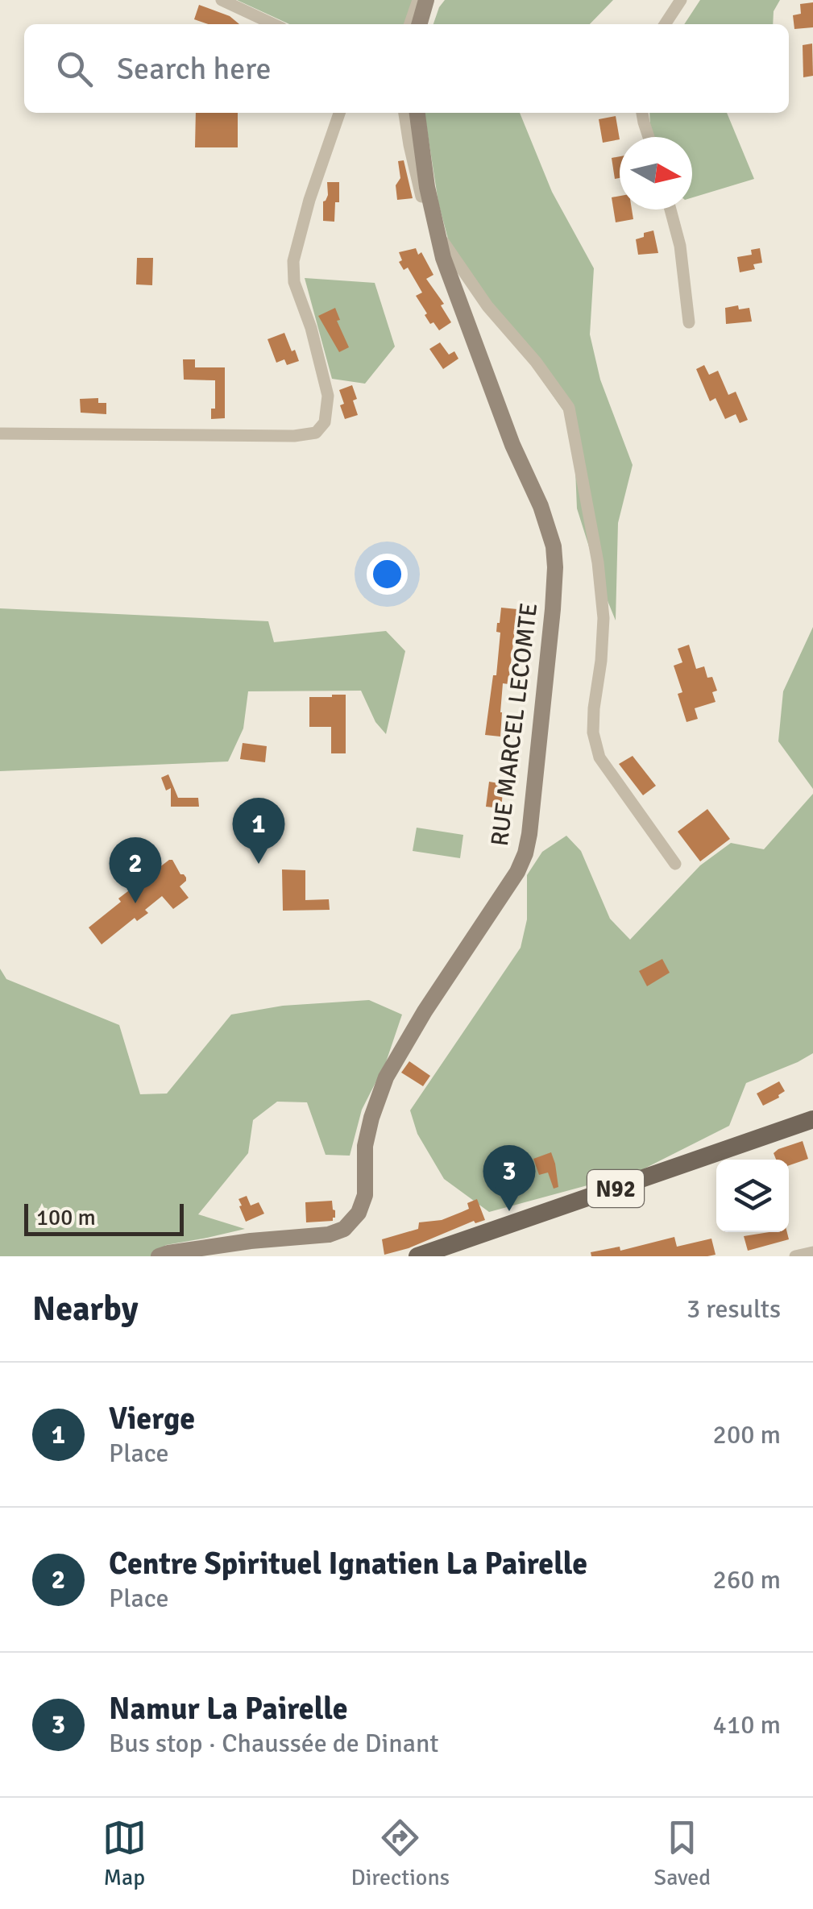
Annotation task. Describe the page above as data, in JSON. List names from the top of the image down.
{
  "streets": {
    "main road": ["N92"],
    "street": ["RUE MARCEL LECOMTE"]
  },
  "scale_bar": "100 m",
  "north": "right",
  "page": {
    "search": "Search here",
    "pins": ["1", "2", "3"],
    "scale": "100 m",
    "heading": ["Nearby", "3 results"],
    "list": [
      {
        "mark": "1",
        "name": "Vierge",
        "note": "Place",
        "value": "200 m"
      },
      {
        "mark": "2",
        "name": "Centre Spirituel Ignatien La Pairelle",
        "note": "Place",
        "value": "260 m"
      },
      {
        "mark": "3",
        "name": "Namur La Pairelle",
        "note": "Bus stop · Chaussée de Dinant",
        "value": "410 m"
      }
    ],
    "nav": ["Map", "Directions", "Saved"]
  }
}
